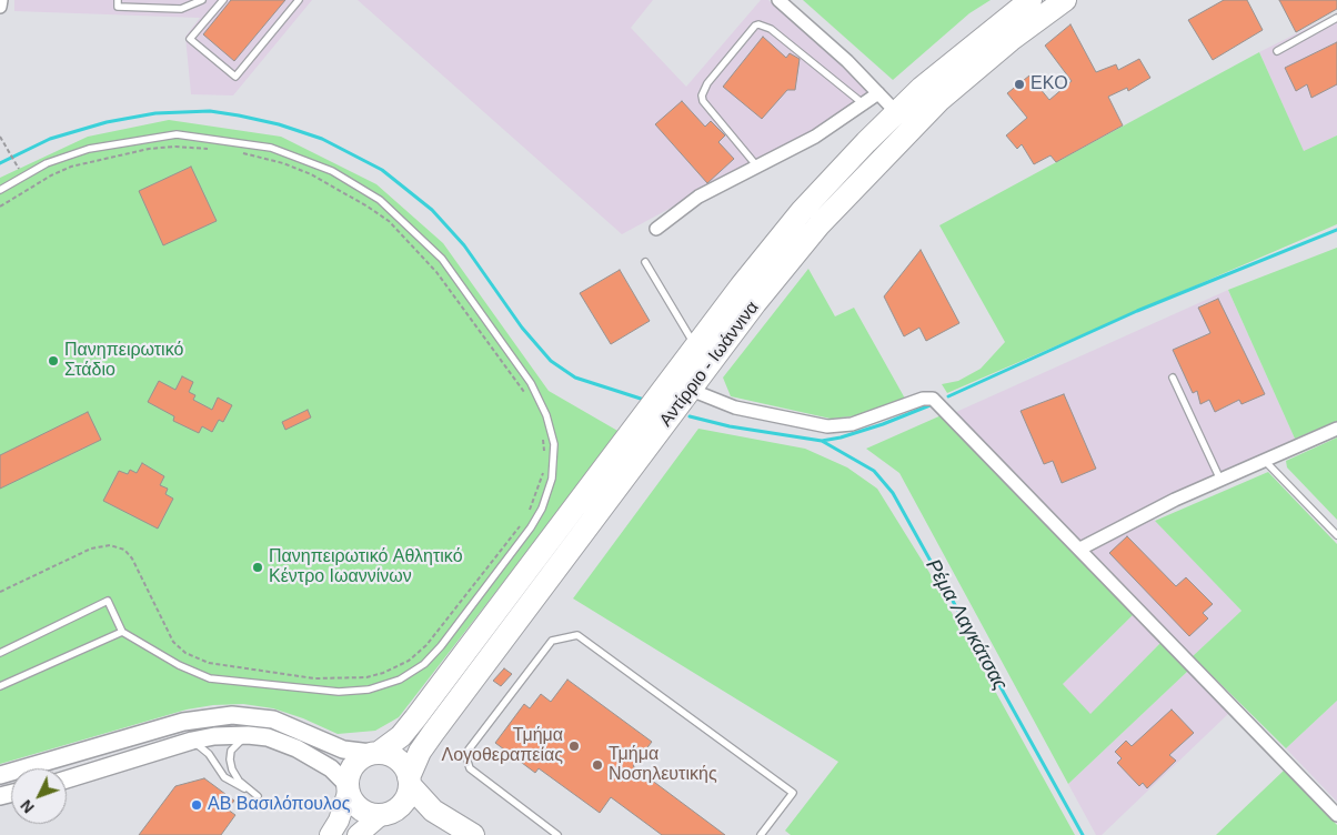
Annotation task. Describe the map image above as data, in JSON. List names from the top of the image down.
{
  "streets": {
    "highway": ["Αντίρριο - Ιωάννινα"]
  },
  "water": ["Ρέμα Λαγκάτσας"],
  "places": [
    "EKO",
    "Πανηπειρωτικό Στάδιο",
    "Πανηπειρωτικό Αθλητικό Κέντρο Ιωαννίνων",
    "Τμήμα Λογοθεραπείας",
    "Τμήμα Νοσηλευτικής",
    "ΑΒ Βασιλόπουλος"
  ],
  "north": "bottom left"
}
